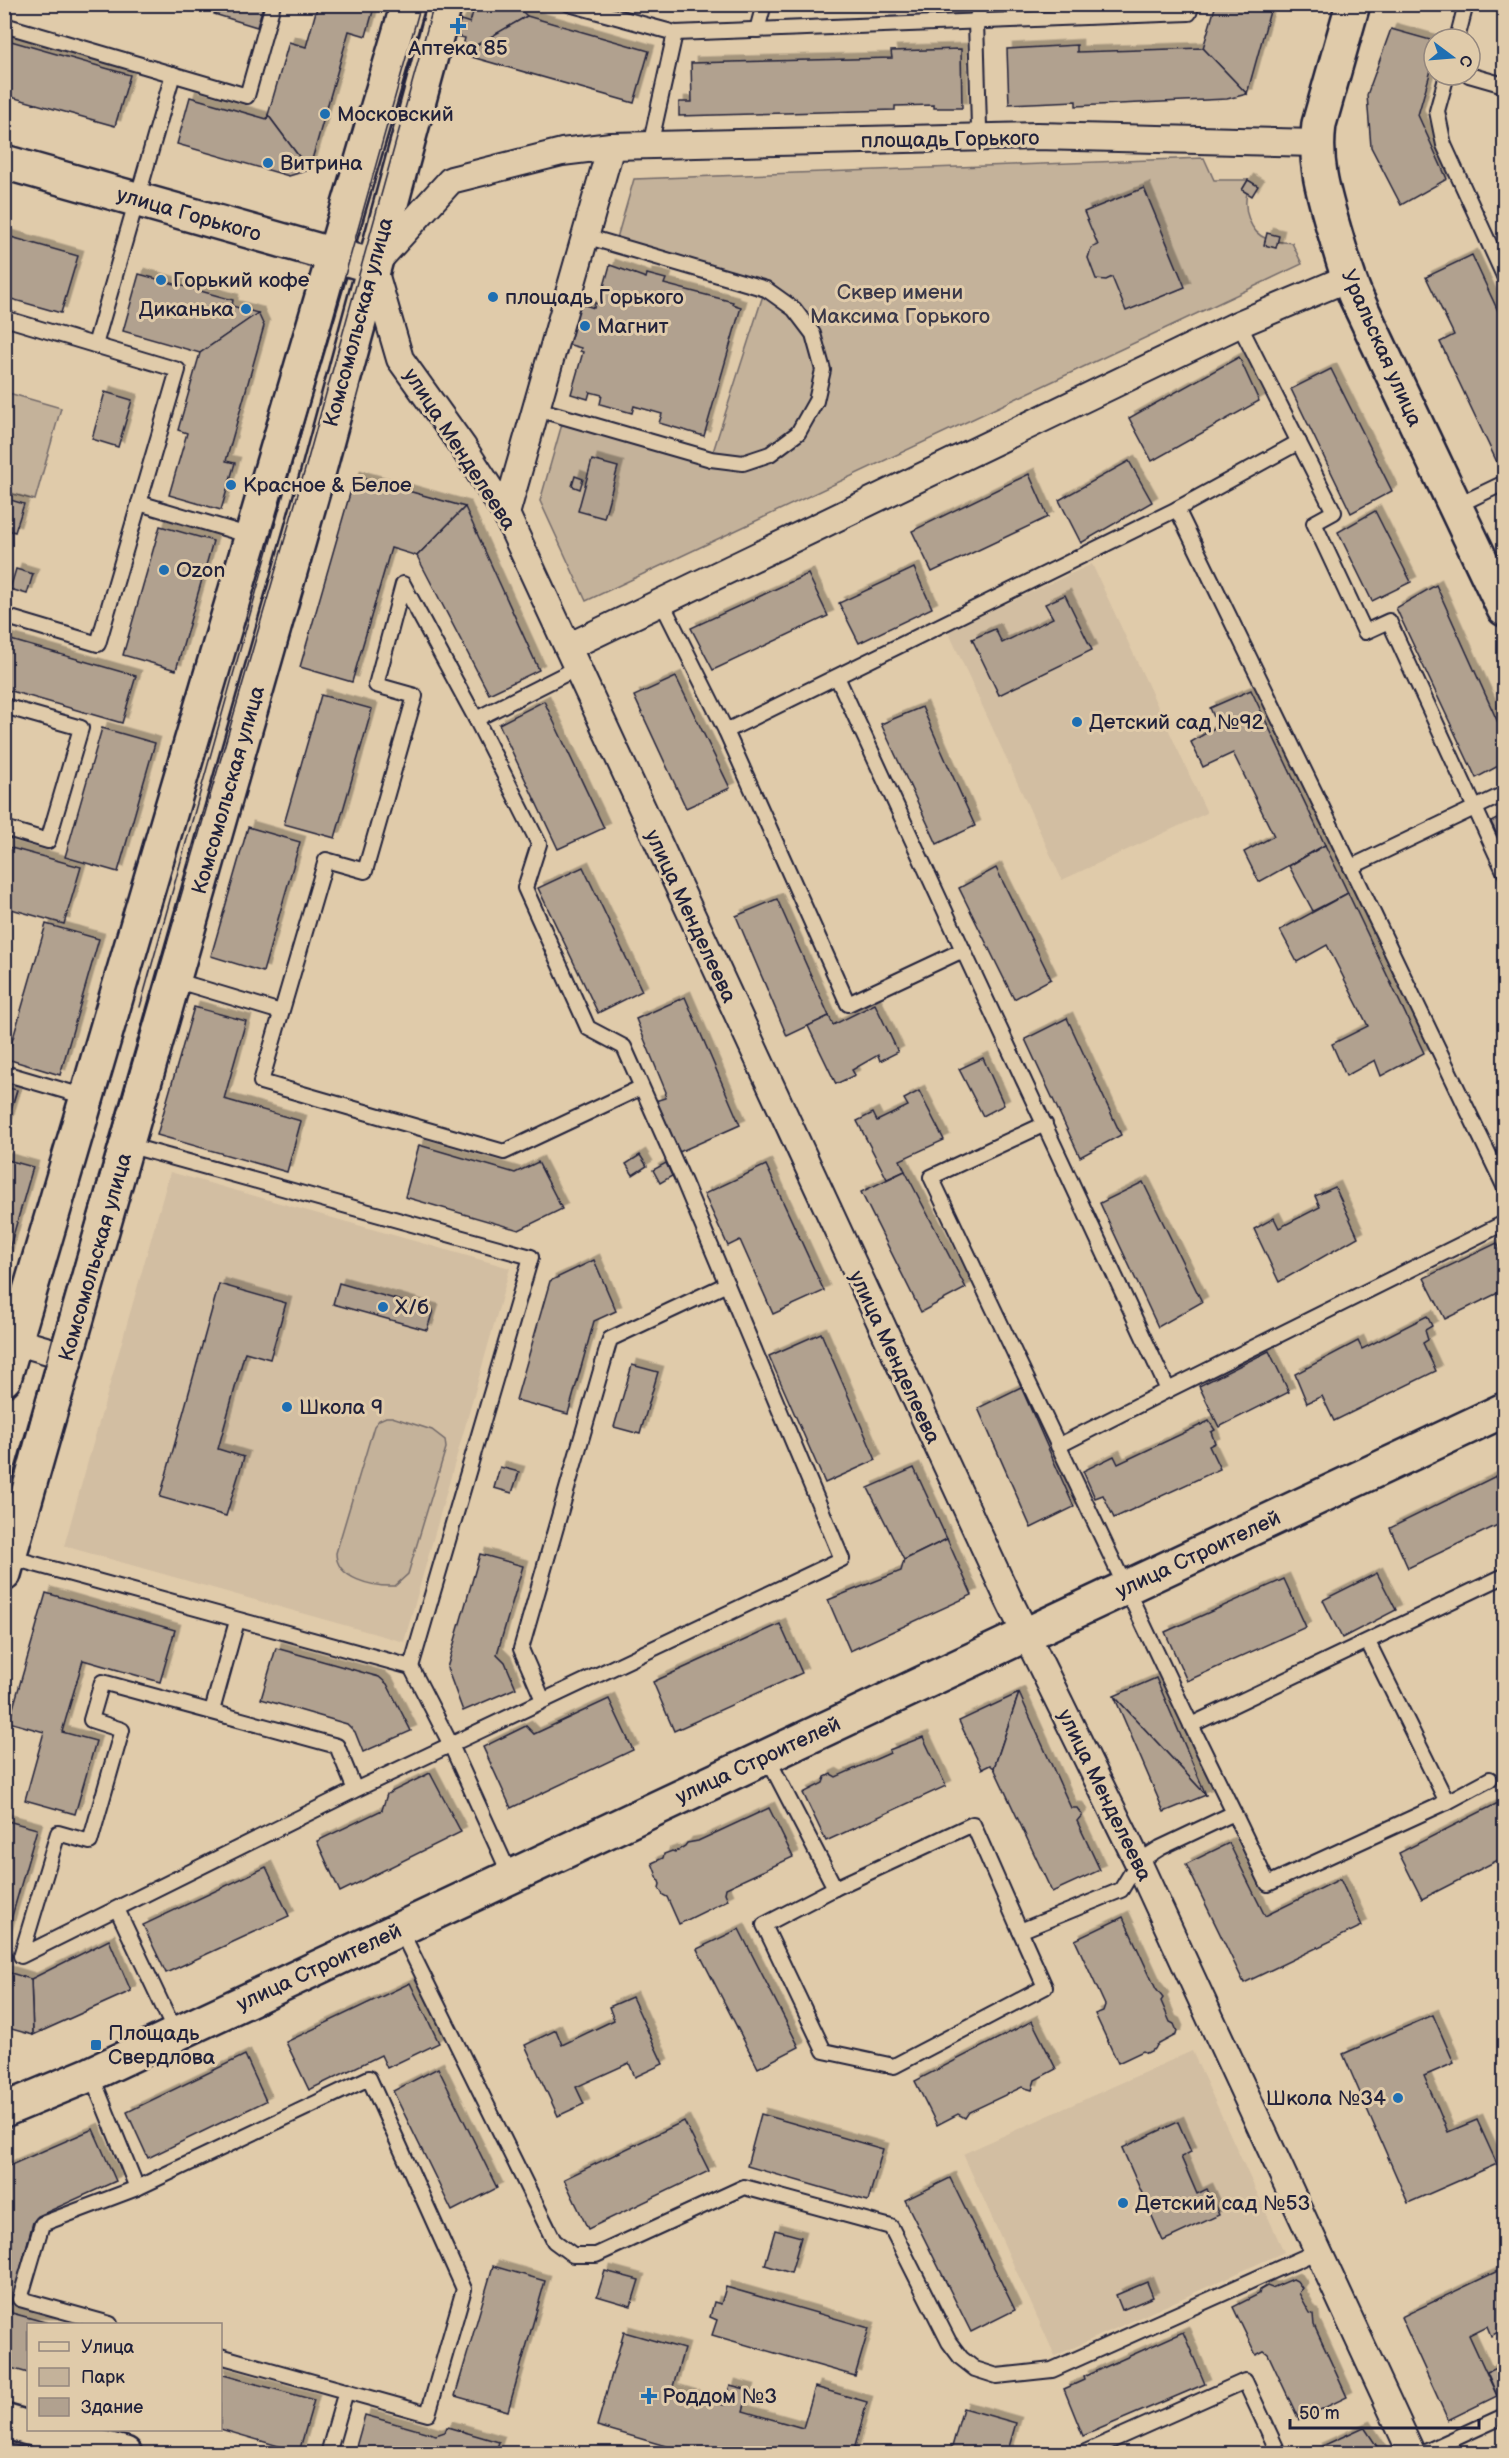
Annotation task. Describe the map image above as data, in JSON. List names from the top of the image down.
{
  "streets": {
    "main road": [
      "улица Горького",
      "Комсомольская улица",
      "Уральская улица",
      "улица Строителей"
    ],
    "street": ["площадь Горького", "улица Менделеева"]
  },
  "crossings": [
    ["площадь Горького", "улица Горького"],
    ["площадь Горького", "Комсомольская улица"],
    ["площадь Горького", "Уральская улица"],
    ["площадь Горького", "улица Менделеева"],
    ["улица Горького", "Комсомольская улица"],
    ["улица Горького", "улица Менделеева"],
    ["Комсомольская улица", "улица Менделеева"],
    ["улица Менделеева", "улица Строителей"]
  ],
  "parks": ["Сквер имени Максима Горького"],
  "places": {
    "health": ["Аптека 85", "Роддом №3"],
    "other": [
      "Московский",
      "Витрина",
      "Горький кофе",
      "площадь Горького",
      "Диканька",
      "Магнит",
      "Красное & Белое",
      "Ozon",
      "Детский сад №92",
      "Х/б",
      "Школа 9",
      "Школа №34",
      "Детский сад №53"
    ],
    "transit": ["Площадь Свердлова"]
  },
  "legend": ["Улица", "Парк", "Здание"],
  "scale_bar": "50 m",
  "north": "right"
}
